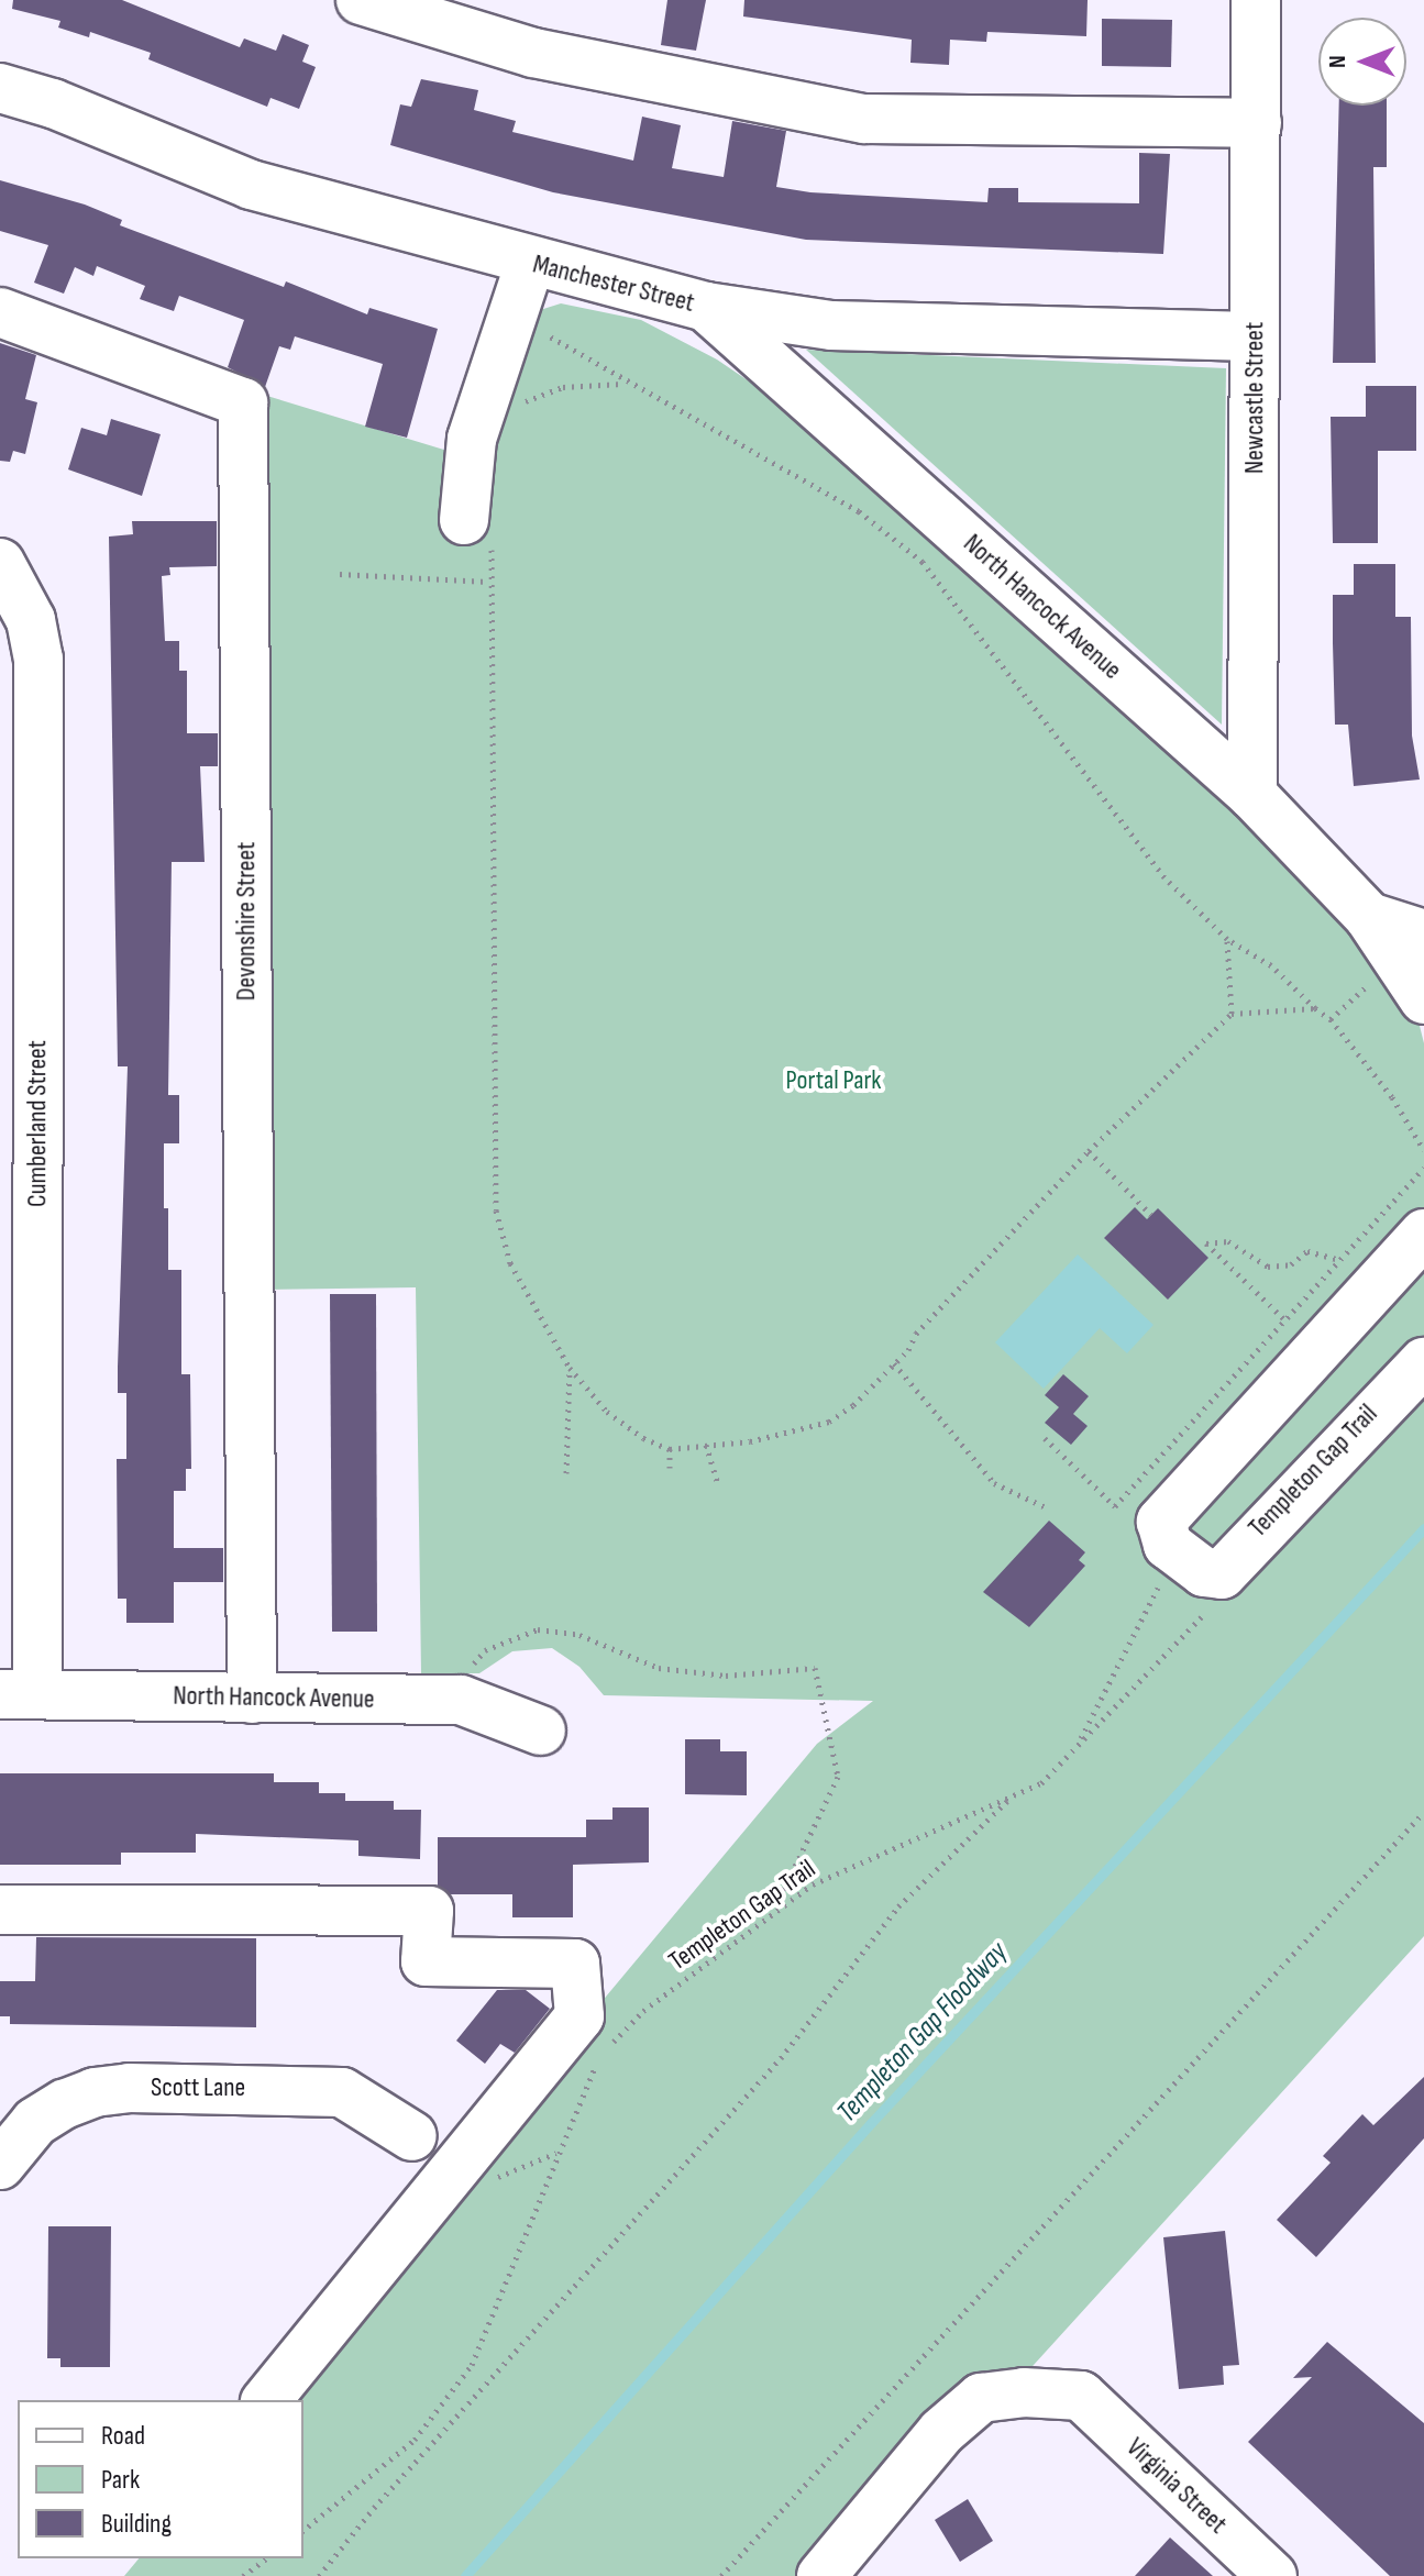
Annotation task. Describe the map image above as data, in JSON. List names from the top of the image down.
{
  "streets": {
    "street": [
      "Manchester Street",
      "Newcastle Street",
      "North Hancock Avenue",
      "Devonshire Street",
      "Cumberland Street",
      "Scott Lane",
      "Virginia Street"
    ],
    "path": ["Templeton Gap Trail"]
  },
  "crossings": [
    ["Manchester Street", "Newcastle Street"],
    ["Manchester Street", "North Hancock Avenue"],
    ["Newcastle Street", "North Hancock Avenue"],
    ["North Hancock Avenue", "Devonshire Street"],
    ["North Hancock Avenue", "Cumberland Street"]
  ],
  "water": ["Templeton Gap Floodway"],
  "parks": ["Portal Park"],
  "legend": ["Road", "Park", "Building"],
  "north": "left"
}
